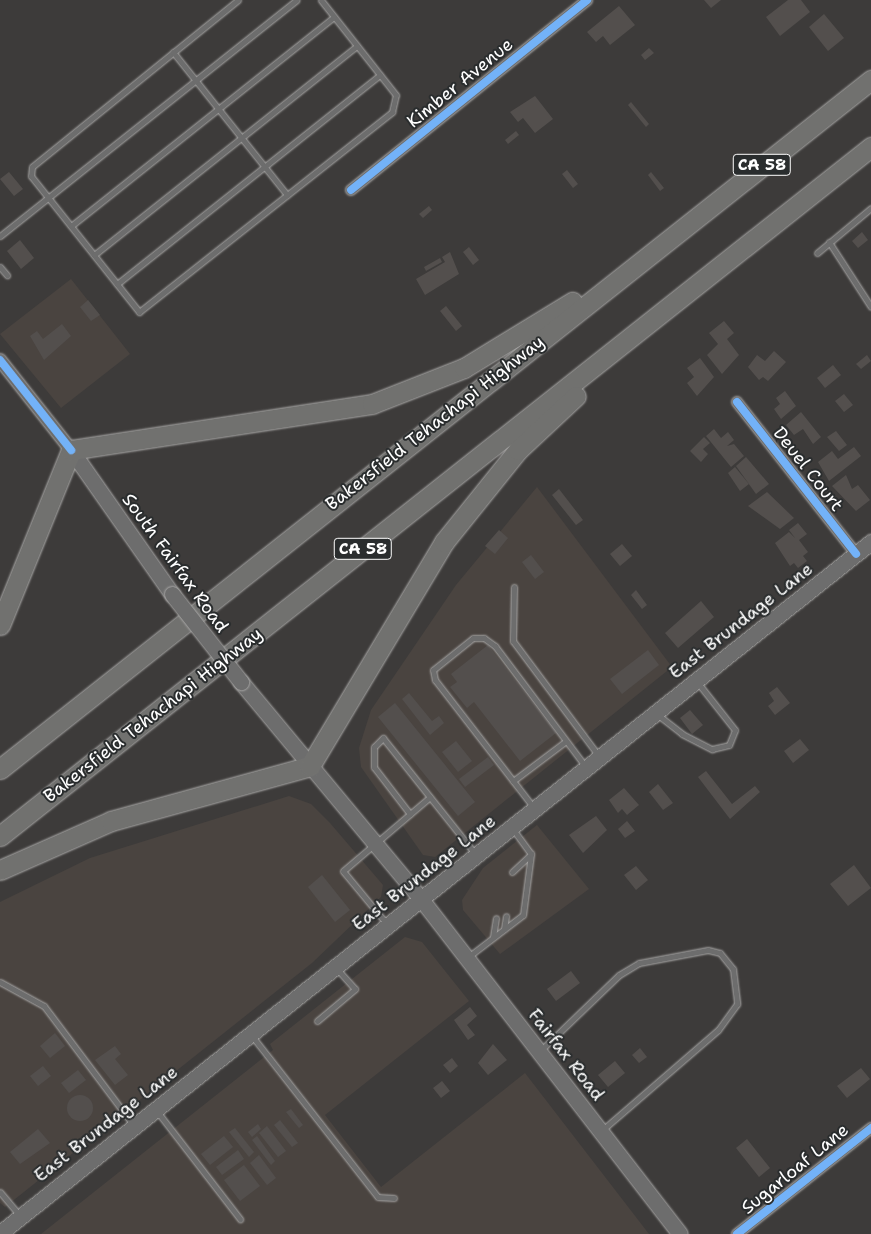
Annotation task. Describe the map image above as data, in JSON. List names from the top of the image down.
{
  "streets": {
    "highway": ["CA 58", "Bakersfield Tehachapi Highway"],
    "main road": ["South Fairfax Road", "East Brundage Lane", "Fairfax Road"],
    "street": ["Kimber Avenue", "Deuel Court", "Sugarloaf Lane"]
  },
  "crossings": [
    ["Deuel Court", "East Brundage Lane"],
    ["South Fairfax Road", "East Brundage Lane"],
    ["South Fairfax Road", "Fairfax Road"],
    ["East Brundage Lane", "Fairfax Road"]
  ]
}
